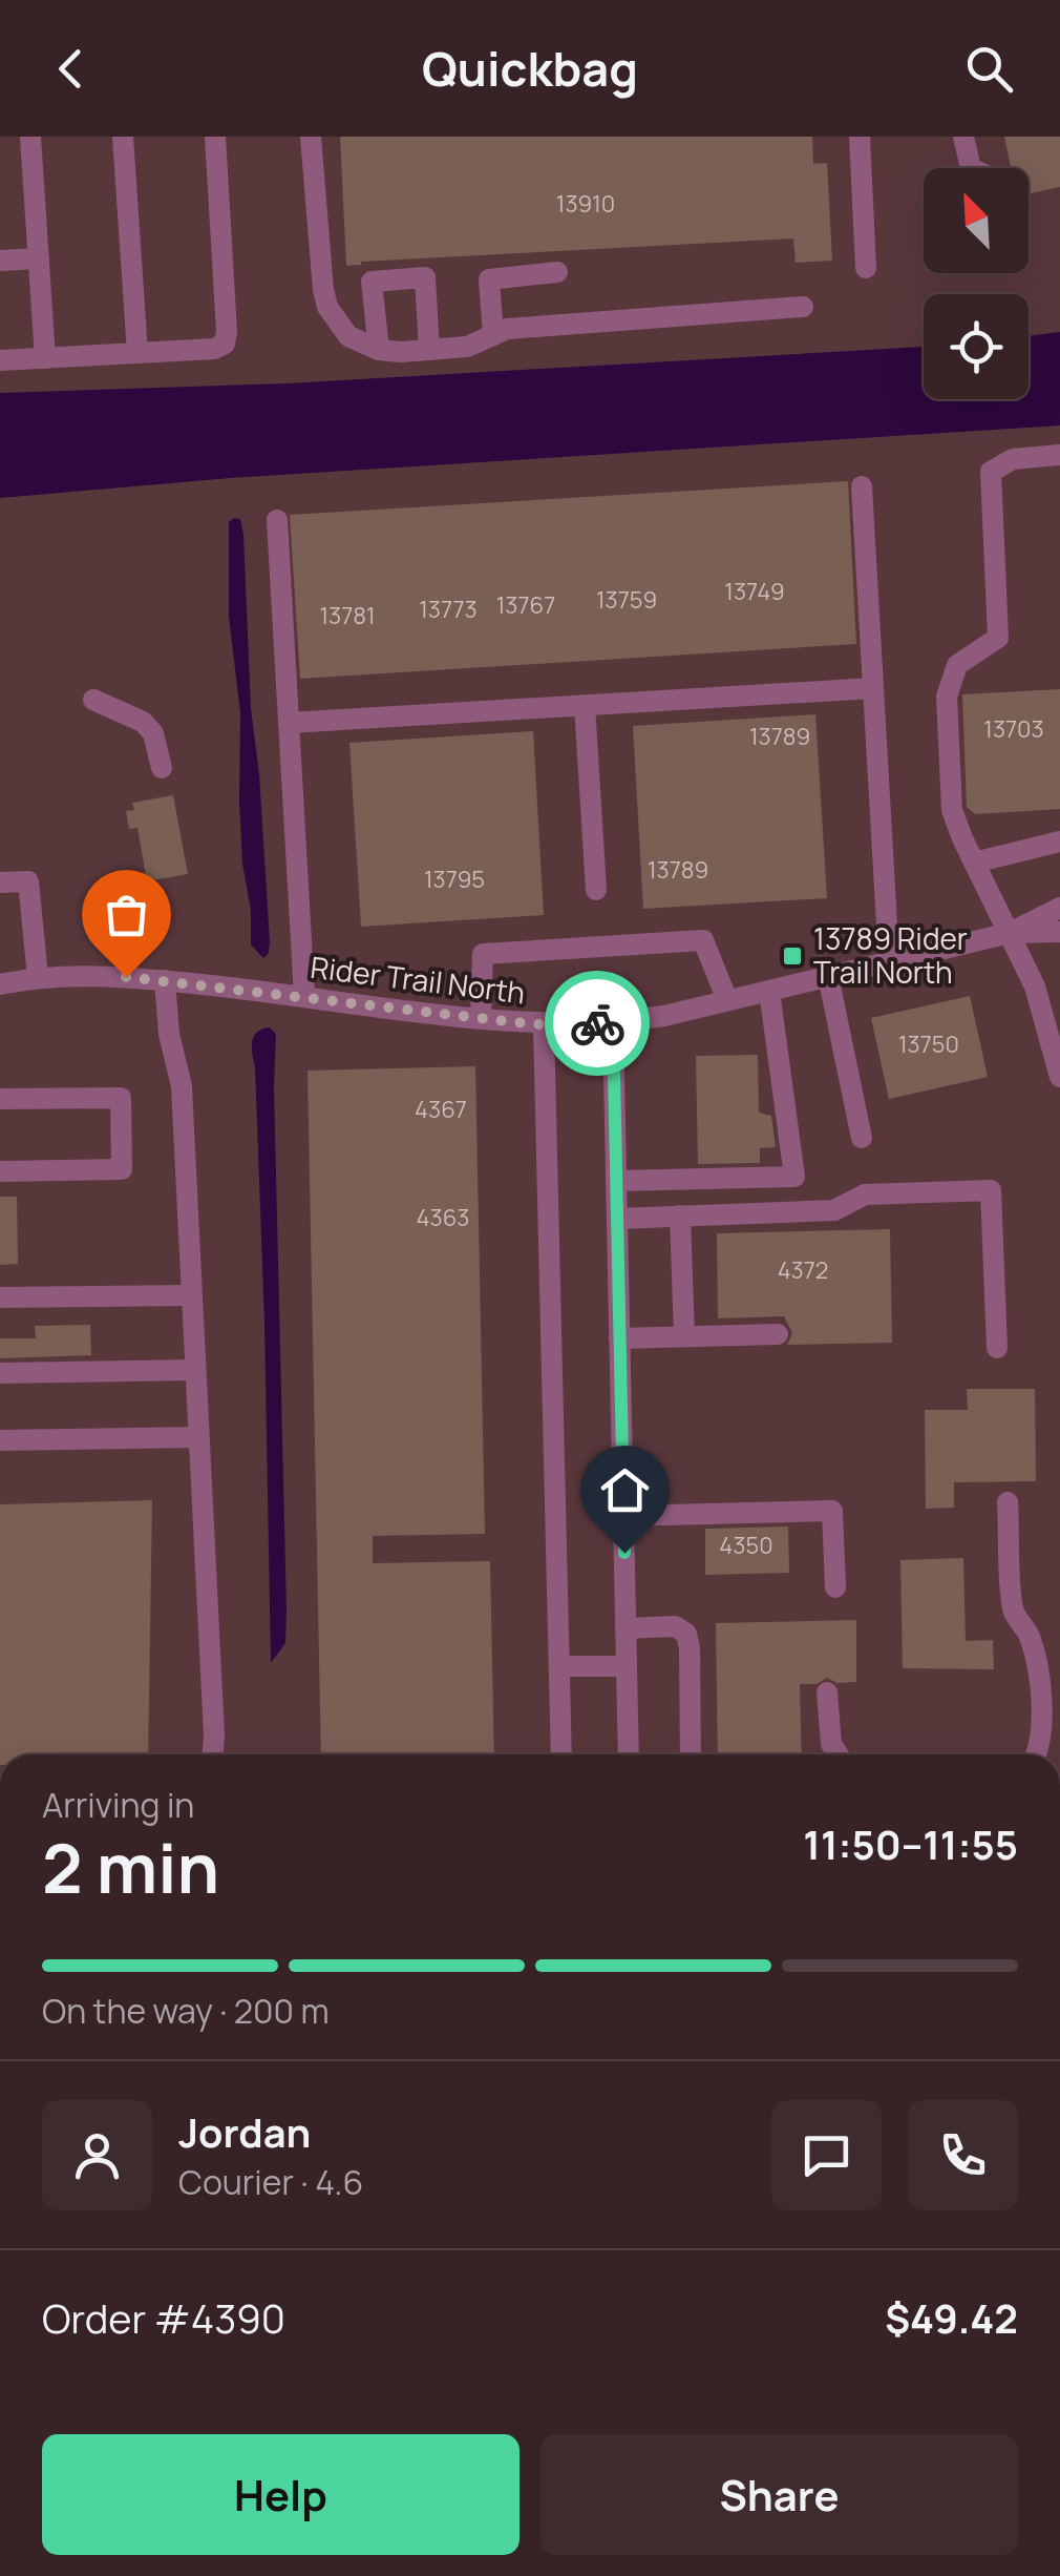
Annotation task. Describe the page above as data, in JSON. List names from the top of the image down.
{
  "streets": {
    "street": ["Rider Trail North"]
  },
  "places": {
    "transit": ["13789 Rider Trail North"]
  },
  "house_numbers": [
    "13910",
    "13749",
    "13759",
    "13767",
    "13773",
    "13781",
    "13703",
    "13789",
    "13789",
    "13795",
    "13750",
    "4367",
    "4363",
    "4372",
    "4350"
  ],
  "north": "top left",
  "page": {
    "header": "Quickbag",
    "heading": ["2 min", "Arriving in", "11:50–11:55"],
    "panel": [
      "Jordan",
      "Courier · 4.6",
      "Order #4390",
      "$49.42"
    ],
    "bar": "On the way · 200 m",
    "buttons": ["Help", "Share"]
  }
}
